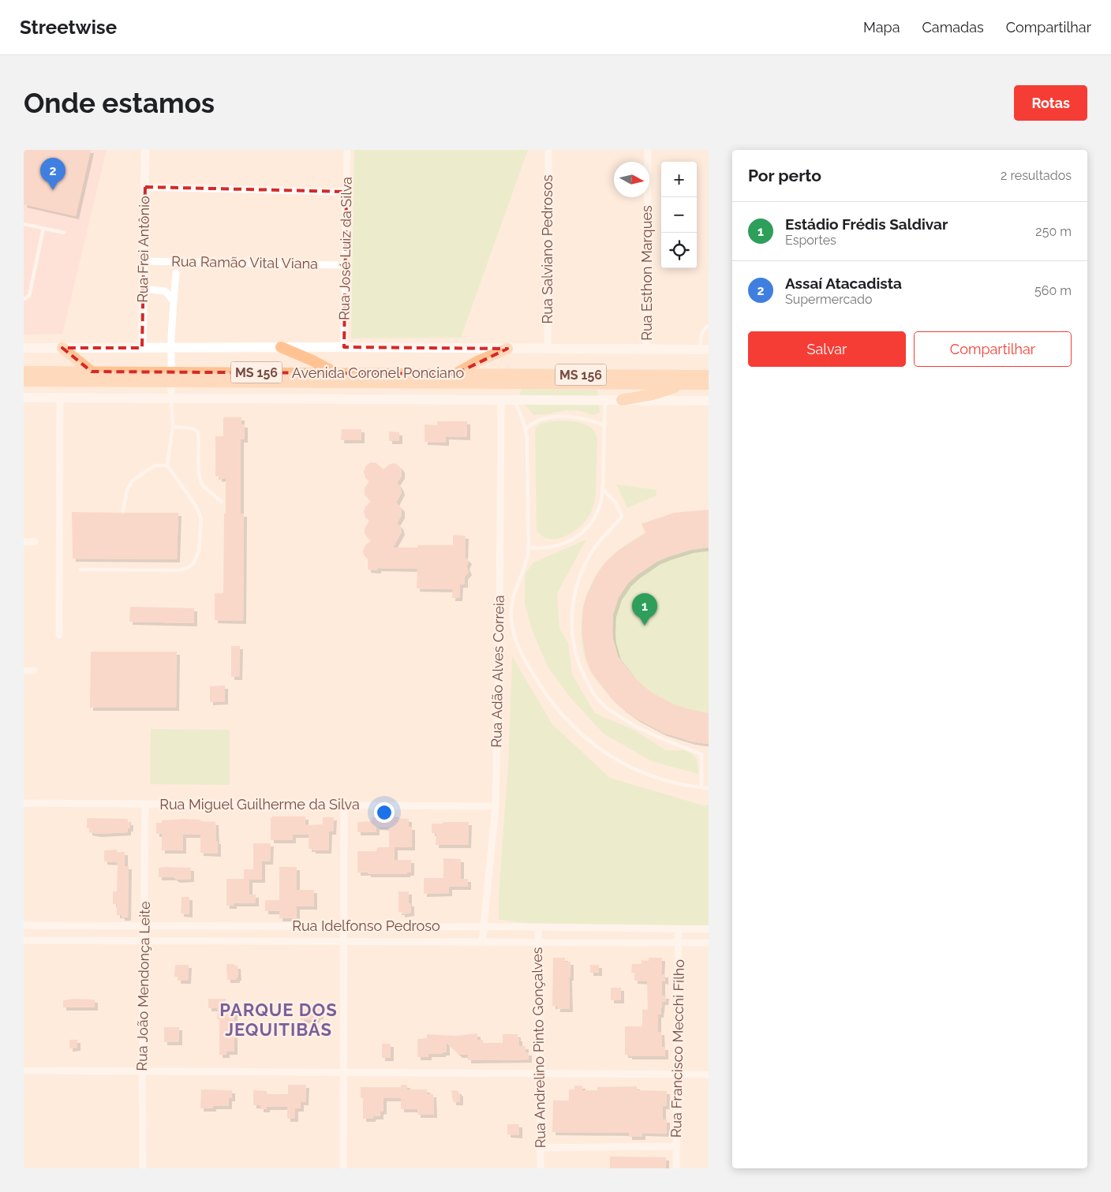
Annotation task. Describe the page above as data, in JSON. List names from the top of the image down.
{
  "streets": {
    "main road": ["MS 156", "Avenida Coronel Ponciano"],
    "street": [
      "Rua José Luiz da Silva",
      "Rua Frei Antônio",
      "Rua Salviano Pedrosos",
      "Rua Ramão Vital Viana",
      "Rua Esthon Marques",
      "Rua Adão Alves Correia",
      "Rua Miguel Guilherme da Silva",
      "Rua Idelfonso Pedroso",
      "Rua João Mendonça Leite",
      "Rua Andrelino Pinto Gonçalves",
      "Rua Francisco Mecchi Filho"
    ]
  },
  "crossings": [
    ["Rua José Luiz da Silva", "Rua Ramão Vital Viana"],
    ["Rua Frei Antônio", "Rua Ramão Vital Viana"],
    ["Rua Adão Alves Correia", "Rua Miguel Guilherme da Silva"],
    ["Rua Adão Alves Correia", "Rua Idelfonso Pedroso"],
    ["Rua Miguel Guilherme da Silva", "Rua João Mendonça Leite"],
    ["Rua Idelfonso Pedroso", "Rua João Mendonça Leite"],
    ["Rua Idelfonso Pedroso", "Rua Andrelino Pinto Gonçalves"],
    ["Rua Idelfonso Pedroso", "Rua Francisco Mecchi Filho"]
  ],
  "districts": ["PARQUE DOS JEQUITIBÁS"],
  "north": "right",
  "page": {
    "header": "Streetwise",
    "nav": ["Mapa", "Camadas", "Compartilhar"],
    "buttons": [
      "Rotas",
      ["Salvar", "Compartilhar"]
    ],
    "title": "Onde estamos",
    "heading": ["Por perto", "2 resultados"],
    "pins": ["2", "1"],
    "map_buttons": ["+", "−"],
    "list": [
      {
        "mark": "1",
        "name": "Estádio Frédis Saldivar",
        "note": "Esportes",
        "value": "250 m"
      },
      {
        "mark": "2",
        "name": "Assaí Atacadista",
        "note": "Supermercado",
        "value": "560 m"
      }
    ]
  }
}
